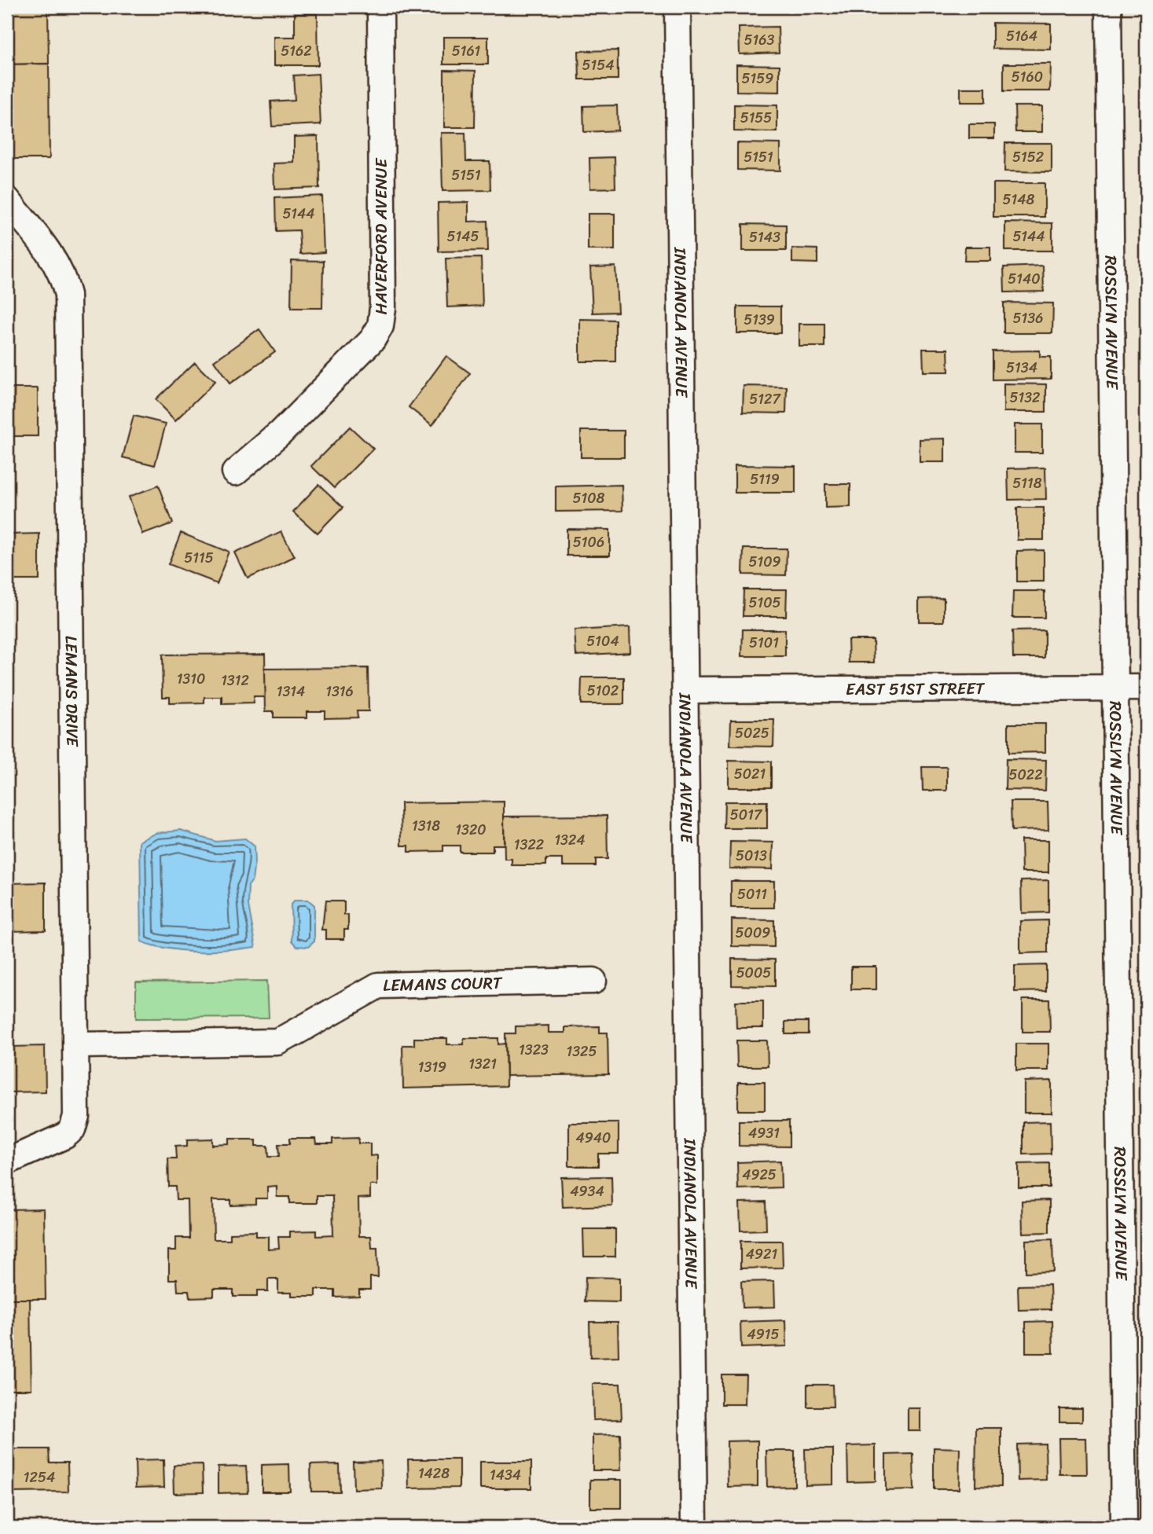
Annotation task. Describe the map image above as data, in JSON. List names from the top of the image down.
{
  "streets": {
    "street": [
      "HAVERFORD AVENUE",
      "INDIANOLA AVENUE",
      "ROSSLYN AVENUE",
      "EAST 51ST STREET",
      "LEMANS DRIVE",
      "LEMANS COURT"
    ]
  },
  "crossings": [
    ["INDIANOLA AVENUE", "EAST 51ST STREET"],
    ["ROSSLYN AVENUE", "EAST 51ST STREET"],
    ["LEMANS DRIVE", "LEMANS COURT"]
  ],
  "house_numbers": [
    "5164",
    "5163",
    "5162",
    "5161",
    "5154",
    "5160",
    "5159",
    "5155",
    "5151",
    "5152",
    "5151",
    "5148",
    "5144",
    "5145",
    "5144",
    "5143",
    "5140",
    "5136",
    "5139",
    "5134",
    "5132",
    "5127",
    "5119",
    "5118",
    "5108",
    "5106",
    "5115",
    "5109",
    "5105",
    "5104",
    "5101",
    "1310",
    "1312",
    "5102",
    "1314",
    "1316",
    "5025",
    "5021",
    "5022",
    "5017",
    "1318",
    "1320",
    "1324",
    "1322",
    "5013",
    "5011",
    "5009",
    "5005",
    "1323",
    "1325",
    "1321",
    "1319",
    "4931",
    "4940",
    "4925",
    "4934",
    "4921",
    "4915",
    "1428",
    "1434",
    "1254"
  ]
}
